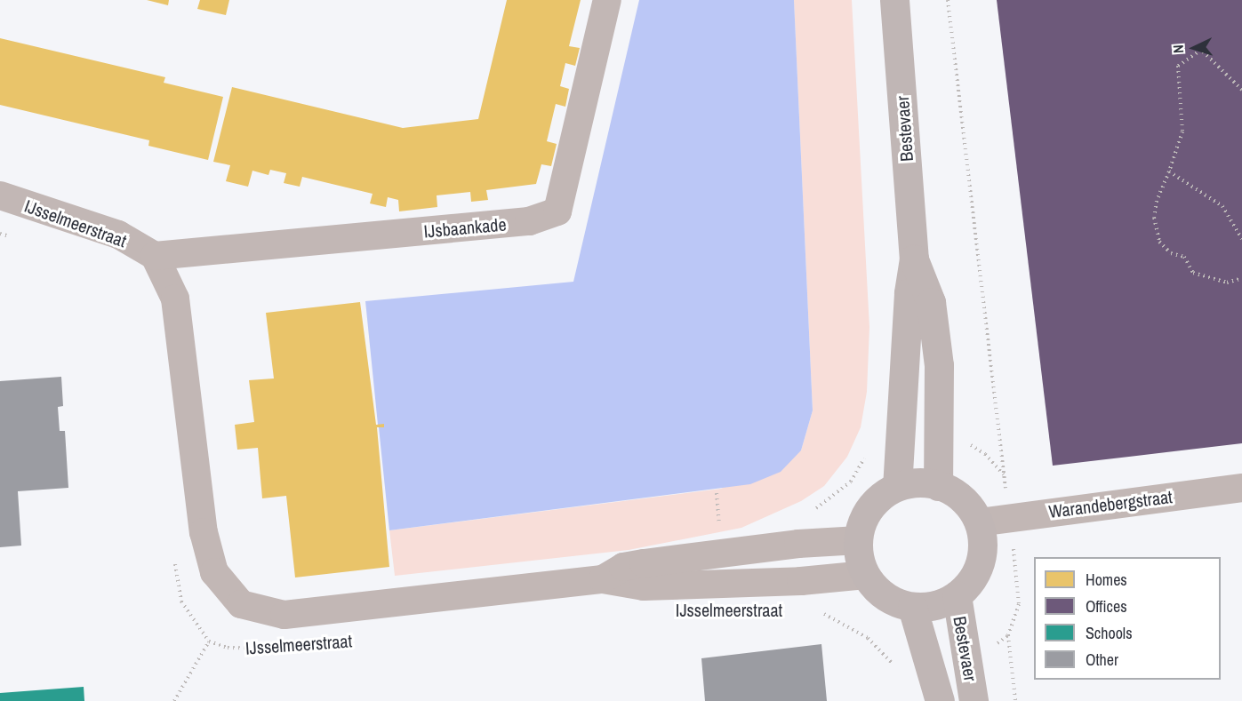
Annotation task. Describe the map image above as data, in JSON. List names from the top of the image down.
{
  "streets": {
    "street": [
      "Bestevaer",
      "IJsselmeerstraat",
      "IJsbaankade",
      "Warandebergstraat"
    ]
  },
  "crossings": [
    ["Bestevaer", "IJsselmeerstraat"],
    ["Bestevaer", "Warandebergstraat"],
    ["IJsselmeerstraat", "IJsbaankade"],
    ["IJsselmeerstraat", "Warandebergstraat"]
  ],
  "legend": [
    "Homes",
    "Offices",
    "Schools",
    "Other"
  ],
  "north": "left"
}
